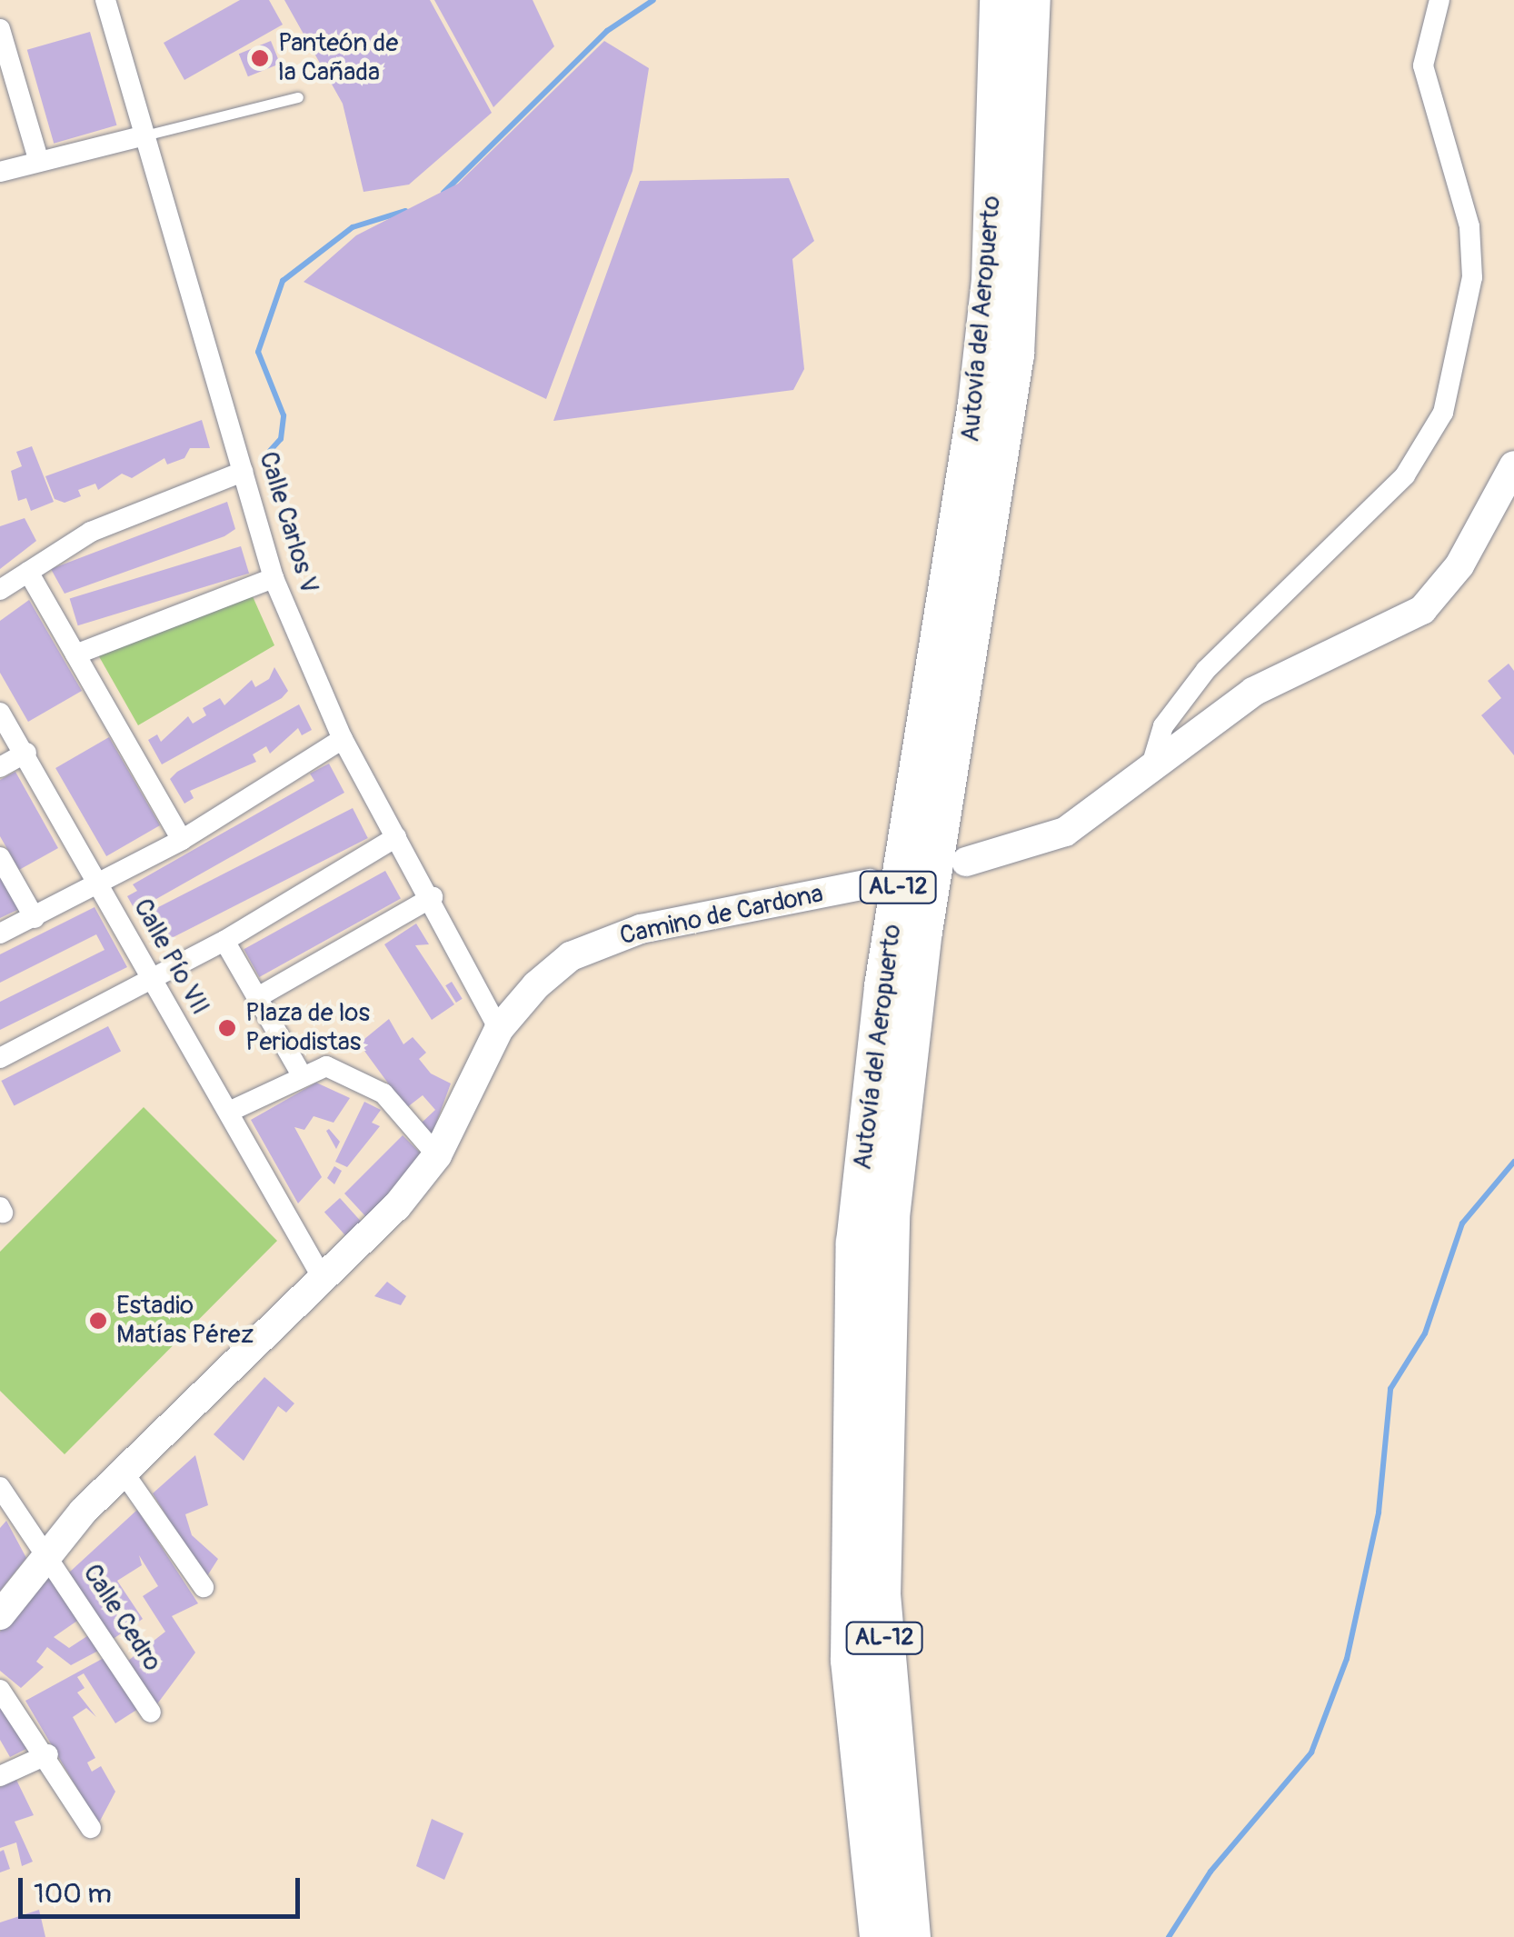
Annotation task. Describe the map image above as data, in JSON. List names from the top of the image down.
{
  "streets": {
    "highway": ["Autovía del Aeropuerto", "AL-12"],
    "street": [
      "Calle Carlos V",
      "Camino de Cardona",
      "Calle Pío VII",
      "Calle Cedro"
    ]
  },
  "crossings": [
    ["Calle Carlos V", "Camino de Cardona"],
    ["Camino de Cardona", "Calle Pío VII"],
    ["Camino de Cardona", "Calle Cedro"]
  ],
  "places": ["Panteón de la Cañada", "Plaza de los Periodistas", "Estadio Matías Pérez"],
  "scale_bar": "100 m"
}
